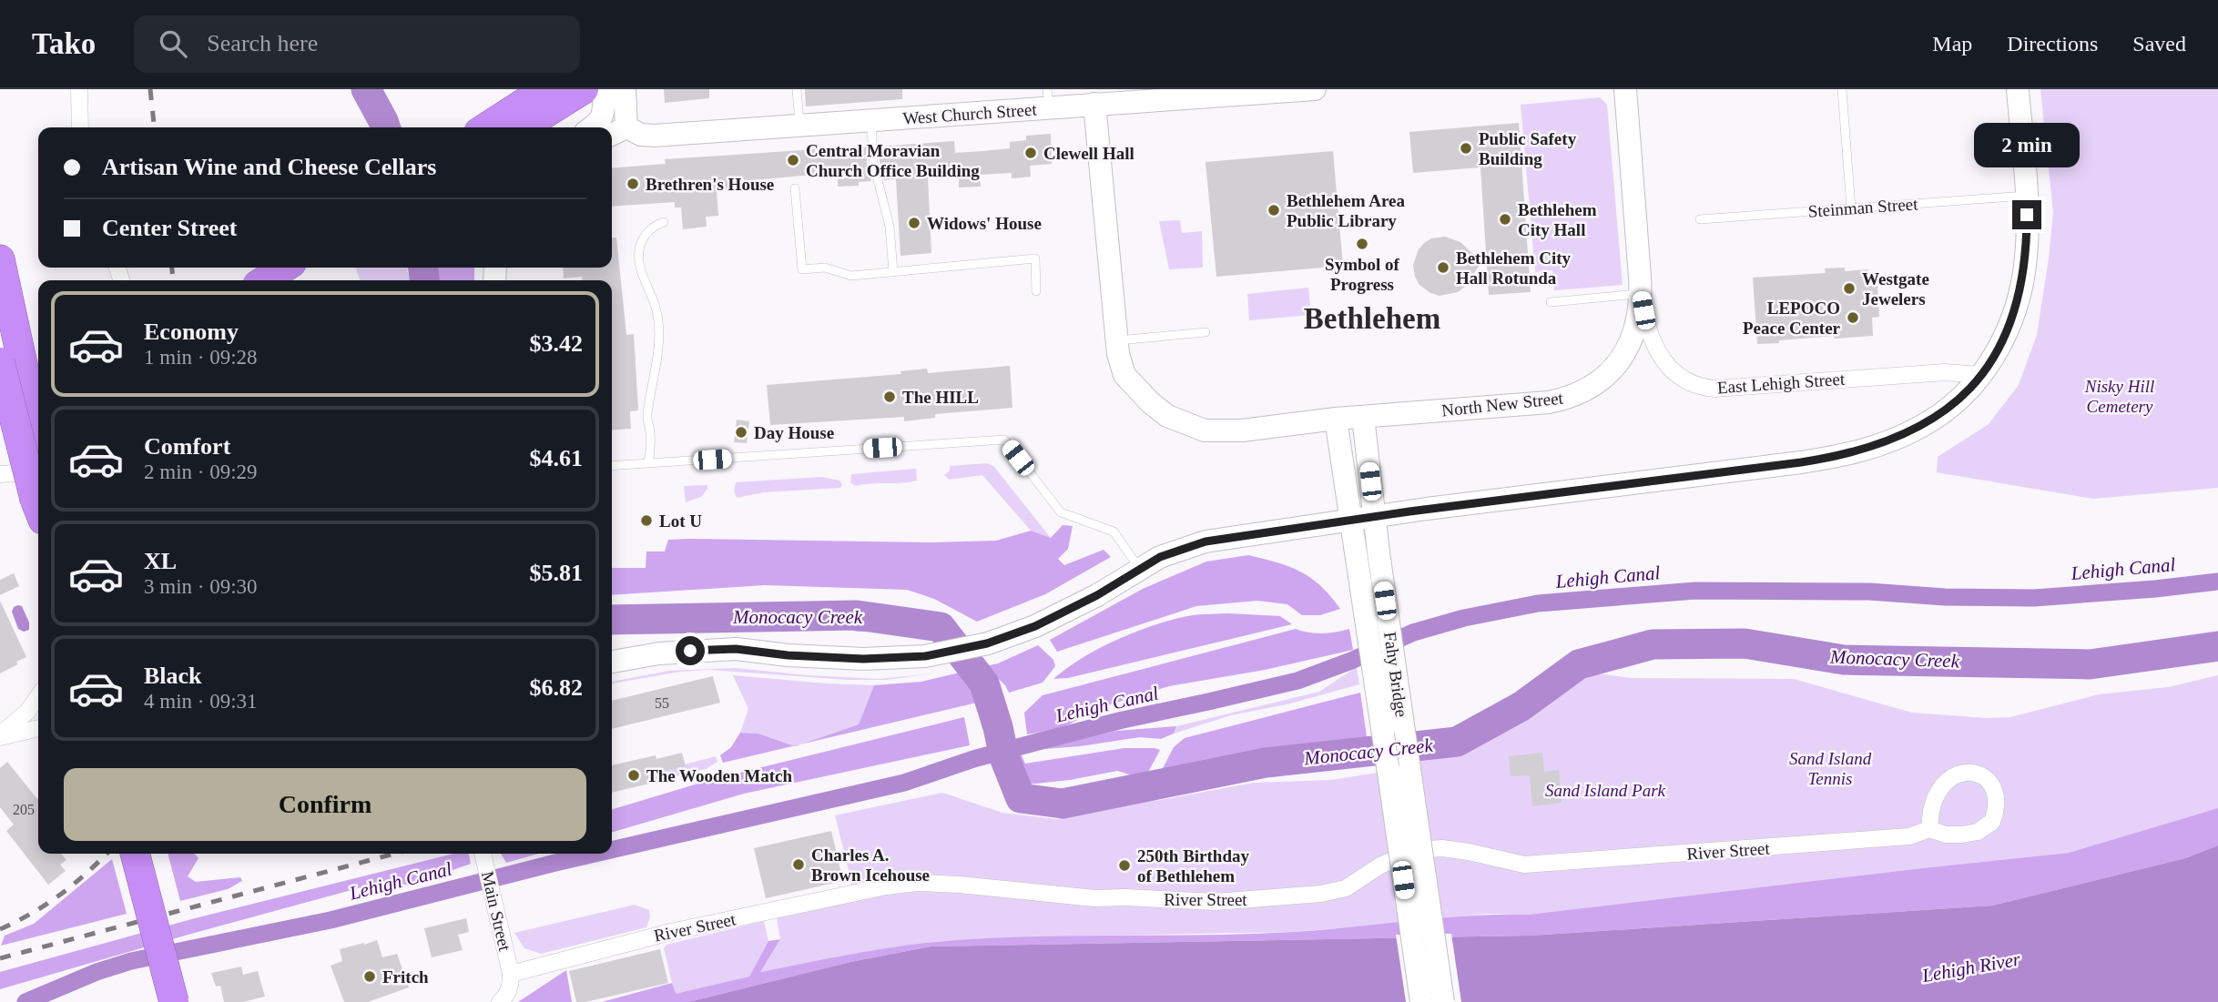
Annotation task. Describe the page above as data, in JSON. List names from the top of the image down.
{
  "streets": {
    "main road": ["West Church Street", "North New Street", "Fahy Bridge"],
    "street": ["East Lehigh Street", "River Street", "Main Street"],
    "lane": ["Steinman Street"]
  },
  "crossings": [
    ["West Church Street", "North New Street"],
    ["East Lehigh Street", "North New Street"],
    ["River Street", "Main Street"]
  ],
  "districts": ["Bethlehem"],
  "water": ["Lehigh Canal", "Monocacy Creek", "Lehigh River"],
  "parks": ["Nisky Hill Cemetery", "Sand Island Tennis", "Sand Island Park"],
  "places": [
    "Public Safety Building",
    "Clewell Hall",
    "Central Moravian Church Office Building",
    "Brethren's House",
    "Bethlehem Area Public Library",
    "Bethlehem City Hall",
    "Widows' House",
    "Symbol of Progress",
    "Bethlehem City Hall Rotunda",
    "Westgate Jewelers",
    "LEPOCO Peace Center",
    "The HILL",
    "Day House",
    "Lot U",
    "The Wooden Match",
    "Charles A. Brown Icehouse",
    "250th Birthday of Bethlehem",
    "Fritch"
  ],
  "house_numbers": ["55", "205"],
  "page": {
    "header": "Tako",
    "search": "Search here",
    "nav": ["Map", "Directions", "Saved"],
    "bubble": "2 min",
    "banner": ["Artisan Wine and Cheese Cellars", "Center Street"],
    "list": [
      {
        "name": "Economy",
        "note": "1 min · 09:28",
        "value": "$3.42"
      },
      {
        "name": "Comfort",
        "note": "2 min · 09:29",
        "value": "$4.61"
      },
      {
        "name": "XL",
        "note": "3 min · 09:30",
        "value": "$5.81"
      },
      {
        "name": "Black",
        "note": "4 min · 09:31",
        "value": "$6.82"
      }
    ],
    "buttons": "Confirm"
  }
}
